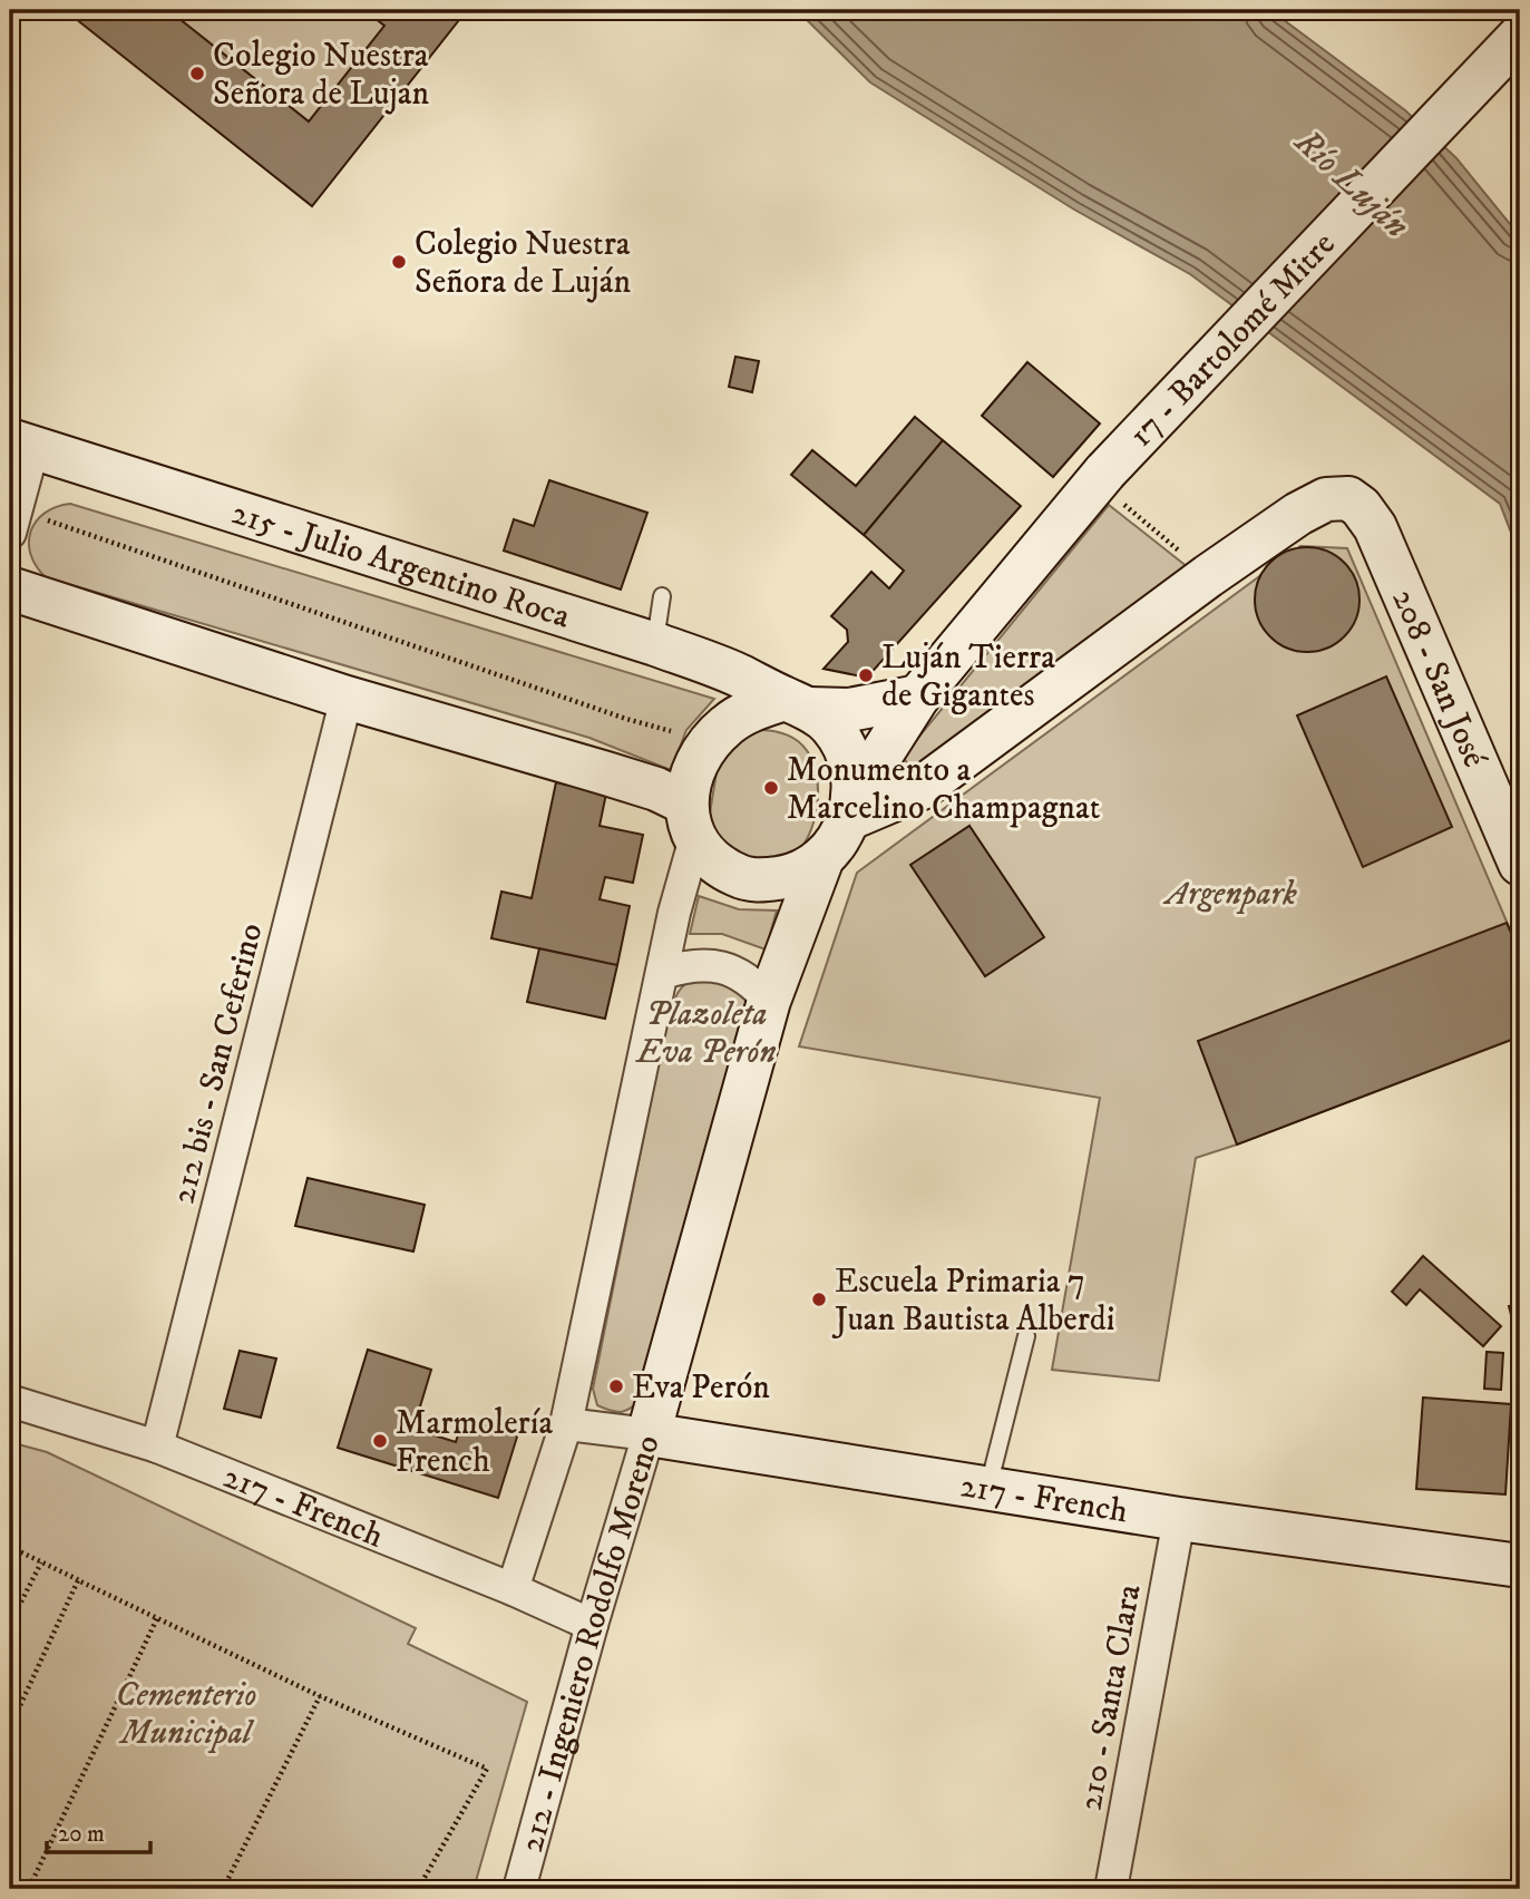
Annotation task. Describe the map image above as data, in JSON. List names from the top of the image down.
{
  "streets": {
    "street": [
      "17 - Bartolomé Mitre",
      "215 - Julio Argentino Roca",
      "208 - San José",
      "212 bis - San Ceferino",
      "217 - French",
      "212 - Ingeniero Rodolfo Moreno",
      "210 - Santa Clara"
    ]
  },
  "crossings": [
    ["215 - Julio Argentino Roca", "208 - San José"],
    ["215 - Julio Argentino Roca", "212 - Ingeniero Rodolfo Moreno"],
    ["208 - San José", "212 - Ingeniero Rodolfo Moreno"],
    ["212 bis - San Ceferino", "217 - French"],
    ["217 - French", "212 - Ingeniero Rodolfo Moreno"],
    ["217 - French", "210 - Santa Clara"]
  ],
  "water": ["Río Luján"],
  "parks": ["Argenpark", "Plazoleta Eva Perón", "Cementerio Municipal"],
  "places": [
    "Colegio Nuestra Señora de Lujan",
    "Colegio Nuestra Señora de Luján",
    "Luján Tierra de Gigantes",
    "Monumento a Marcelino Champagnat",
    "Escuela Primaria 7 Juan Bautista Alberdi",
    "Eva Perón",
    "Marmolería French"
  ],
  "scale_bar": "20 m"
}
